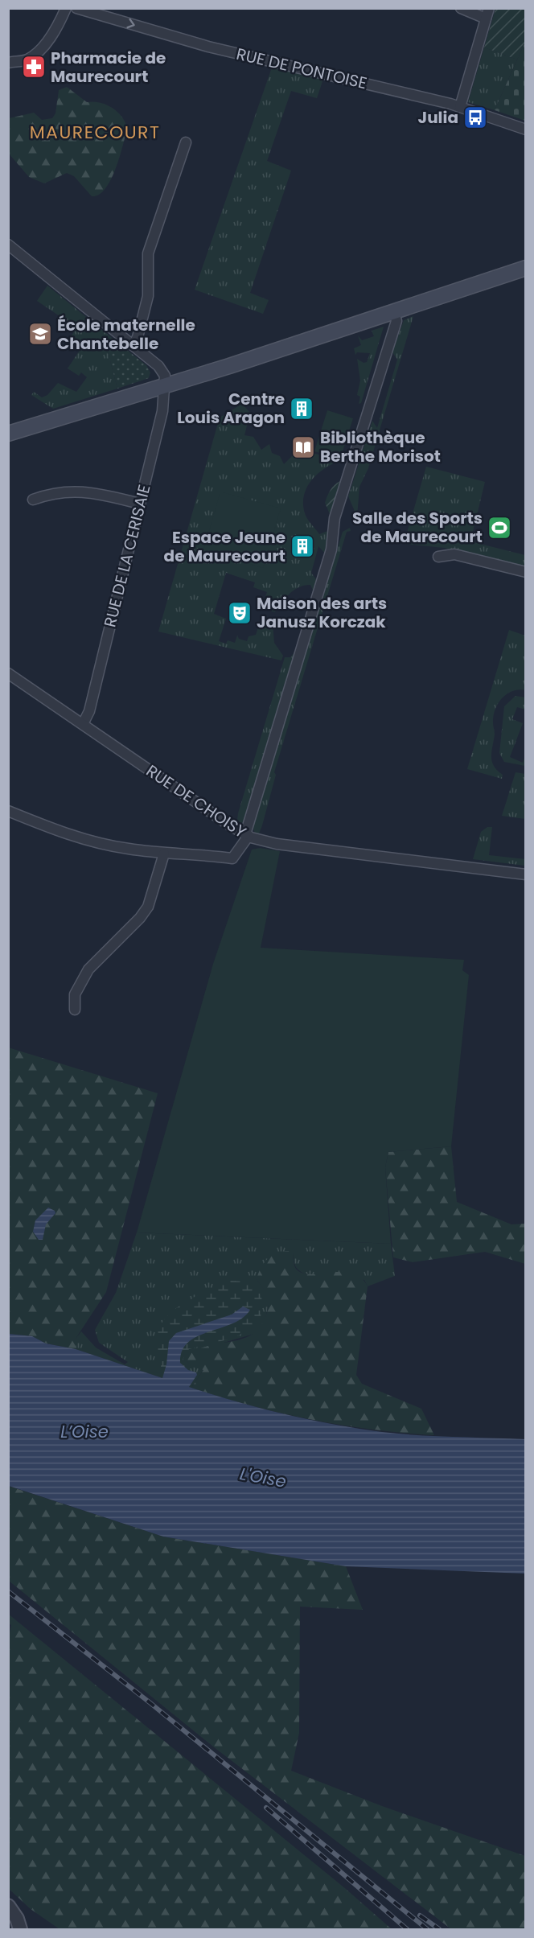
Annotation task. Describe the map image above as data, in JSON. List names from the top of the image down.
{
  "streets": {
    "street": ["RUE DE PONTOISE", "RUE DE LA CERISAIE", "RUE DE CHOISY"]
  },
  "crossings": [
    ["RUE DE LA CERISAIE", "RUE DE CHOISY"]
  ],
  "one_way": ["RUE DE PONTOISE"],
  "districts": ["MAURECOURT"],
  "water": ["L’Oise", "L'Oise"],
  "places": {
    "pharmacy": ["Pharmacie de Maurecourt"],
    "bus stop": ["Julia"],
    "school or university": ["École maternelle Chantebelle"],
    "building": ["Centre Louis Aragon", "Espace Jeune de Maurecourt"],
    "library": ["Bibliothèque Berthe Morisot"],
    "sports": ["Salle des Sports de Maurecourt"],
    "theatre": ["Maison des arts Janusz Korczak"]
  }
}
